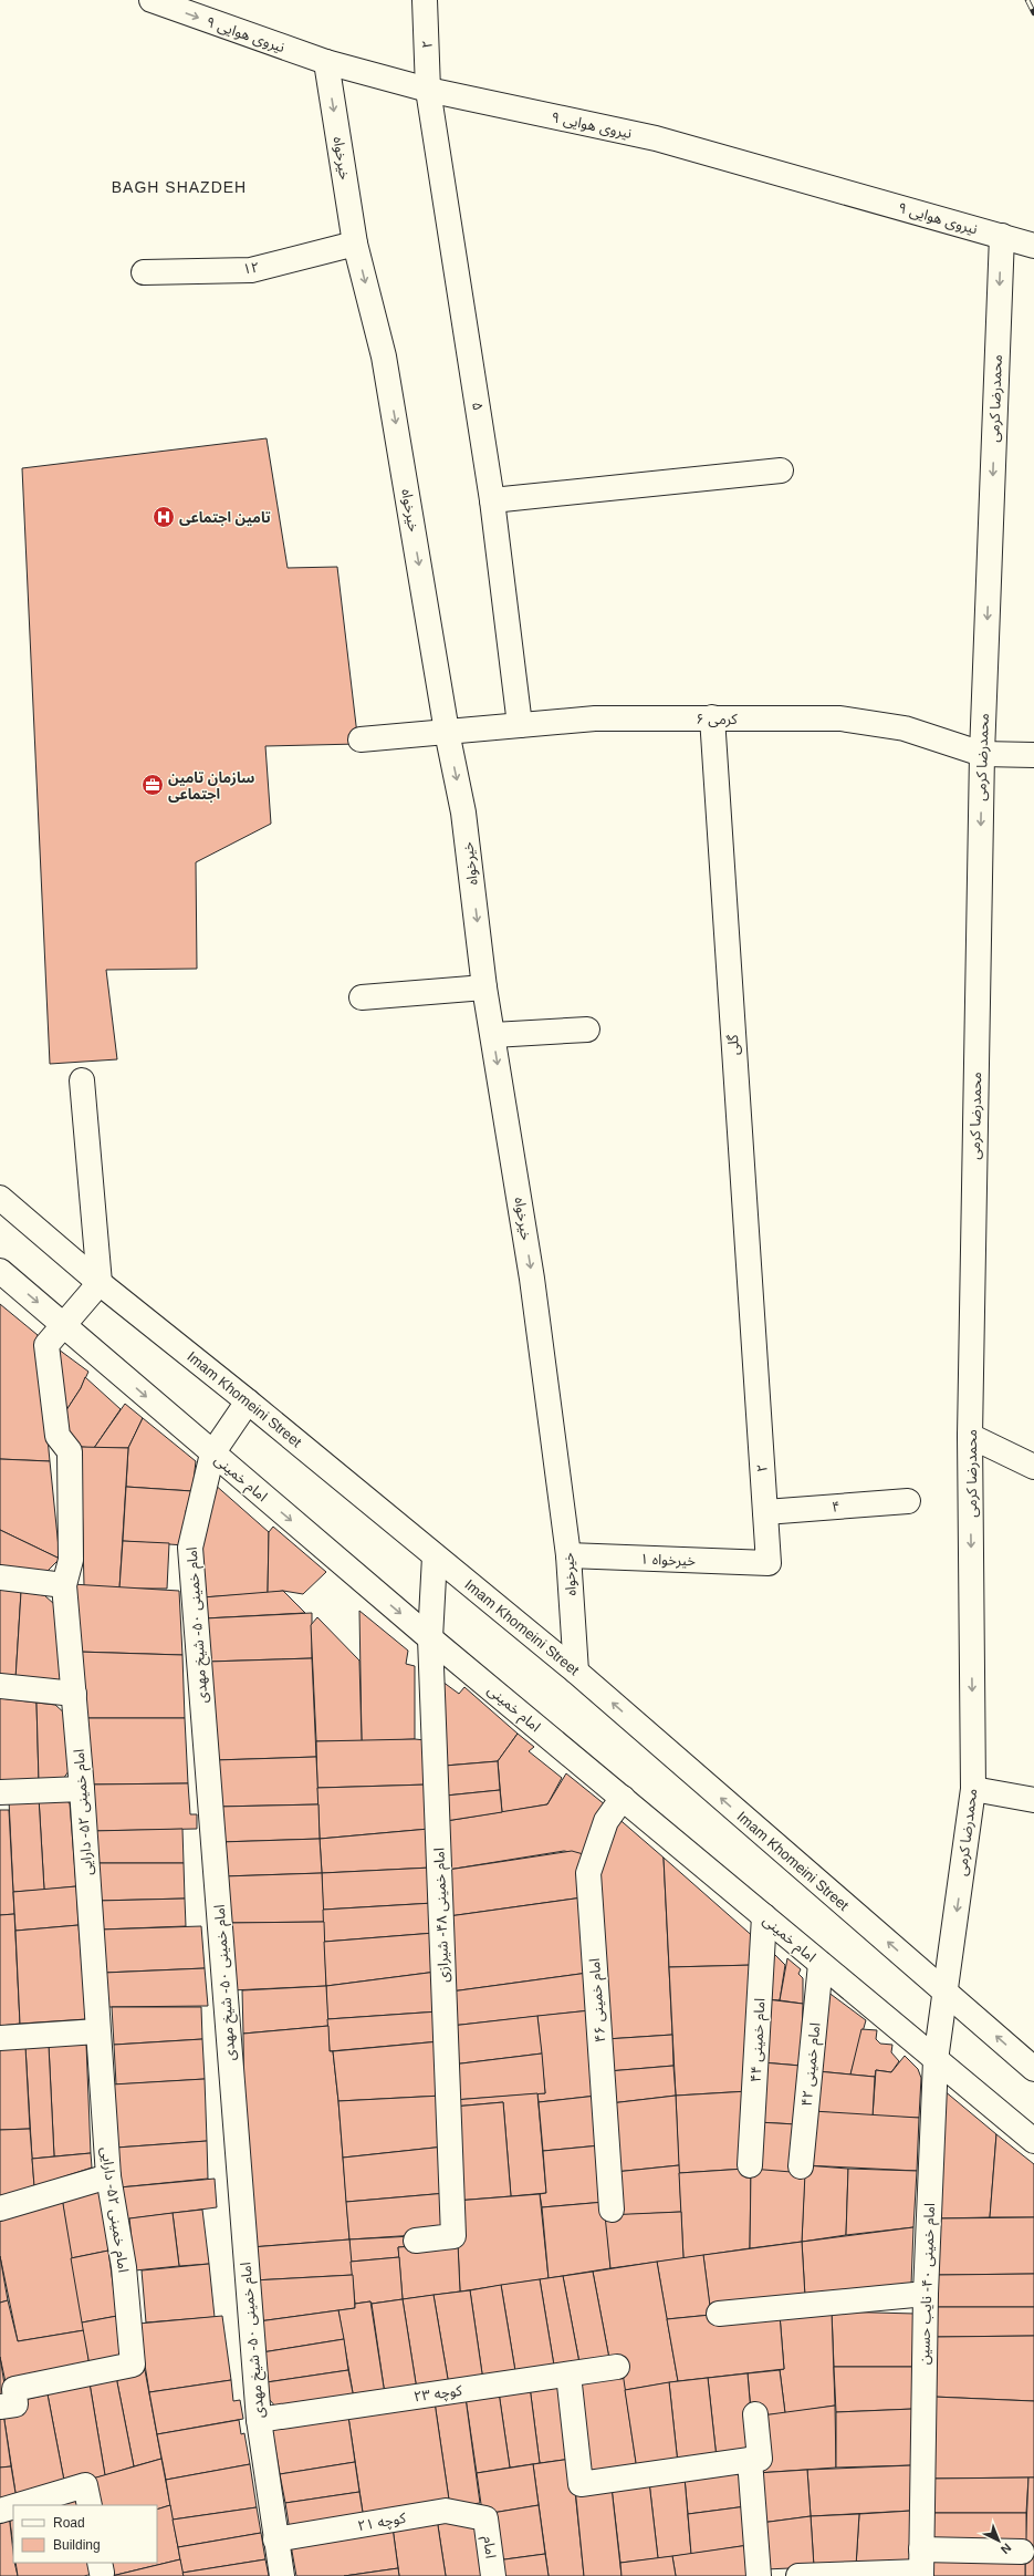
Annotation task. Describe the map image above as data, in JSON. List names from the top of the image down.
{
  "streets": {
    "street": [
      "نیروی هوایی ۹",
      "۲",
      "خیرخواه",
      "۱۲",
      "محمدرضا کرمی",
      "۵",
      "کرمی ۶",
      "گلی",
      "Imam Khomeini Street",
      "امام خمینی",
      "۴",
      "خیرخواه ۱",
      "امام خمینی ۵۰- شیخ مهدی",
      "امام خمینی ۵۲- دارایی",
      "امام خمینی ۴۸- شیرازی",
      "امام خمینی ۴۶",
      "امام خمینی ۴۴",
      "امام خمینی ۴۲",
      "امام خمینی ۴۰- نایب حسین",
      "کوچه ۲۳",
      "کوچه ۲۱",
      "امام"
    ]
  },
  "crossings": [
    ["نیروی هوایی ۹", "۲"],
    ["نیروی هوایی ۹", "خیرخواه"],
    ["نیروی هوایی ۹", "محمدرضا کرمی"],
    ["نیروی هوایی ۹", "۵"],
    ["۲", "۵"],
    ["۲", "گلی"],
    ["۲", "۴"],
    ["۲", "خیرخواه ۱"],
    ["خیرخواه", "۱۲"],
    ["خیرخواه", "کرمی ۶"],
    ["خیرخواه", "Imam Khomeini Street"],
    ["خیرخواه", "خیرخواه ۱"],
    ["محمدرضا کرمی", "کرمی ۶"],
    ["محمدرضا کرمی", "Imam Khomeini Street"],
    ["محمدرضا کرمی", "امام خمینی ۴۰- نایب حسین"],
    ["۵", "کرمی ۶"],
    ["کرمی ۶", "گلی"],
    ["Imam Khomeini Street", "امام خمینی ۵۰- شیخ مهدی"],
    ["Imam Khomeini Street", "امام خمینی ۵۲- دارایی"],
    ["Imam Khomeini Street", "امام خمینی ۴۸- شیرازی"],
    ["Imam Khomeini Street", "امام خمینی ۴۰- نایب حسین"],
    ["امام خمینی", "امام خمینی ۵۰- شیخ مهدی"],
    ["امام خمینی", "امام خمینی ۵۲- دارایی"],
    ["امام خمینی", "امام خمینی ۴۸- شیرازی"],
    ["امام خمینی", "امام خمینی ۴۶"],
    ["امام خمینی", "امام خمینی ۴۴"],
    ["امام خمینی", "امام خمینی ۴۲"],
    ["امام خمینی", "امام خمینی ۴۰- نایب حسین"],
    ["امام خمینی ۵۰- شیخ مهدی", "کوچه ۲۳"],
    ["امام خمینی ۵۰- شیخ مهدی", "کوچه ۲۱"],
    ["کوچه ۲۱", "امام"]
  ],
  "one_way": [
    "خیرخواه",
    "محمدرضا کرمی",
    "Imam Khomeini Street",
    "امام خمینی"
  ],
  "districts": ["BAGH SHAZDEH"],
  "places": {
    "hospital": ["تامین اجتماعی"],
    "office": ["سازمان تامین اجتماعی"]
  },
  "legend": ["Road", "Building"],
  "north": "bottom right"
}
